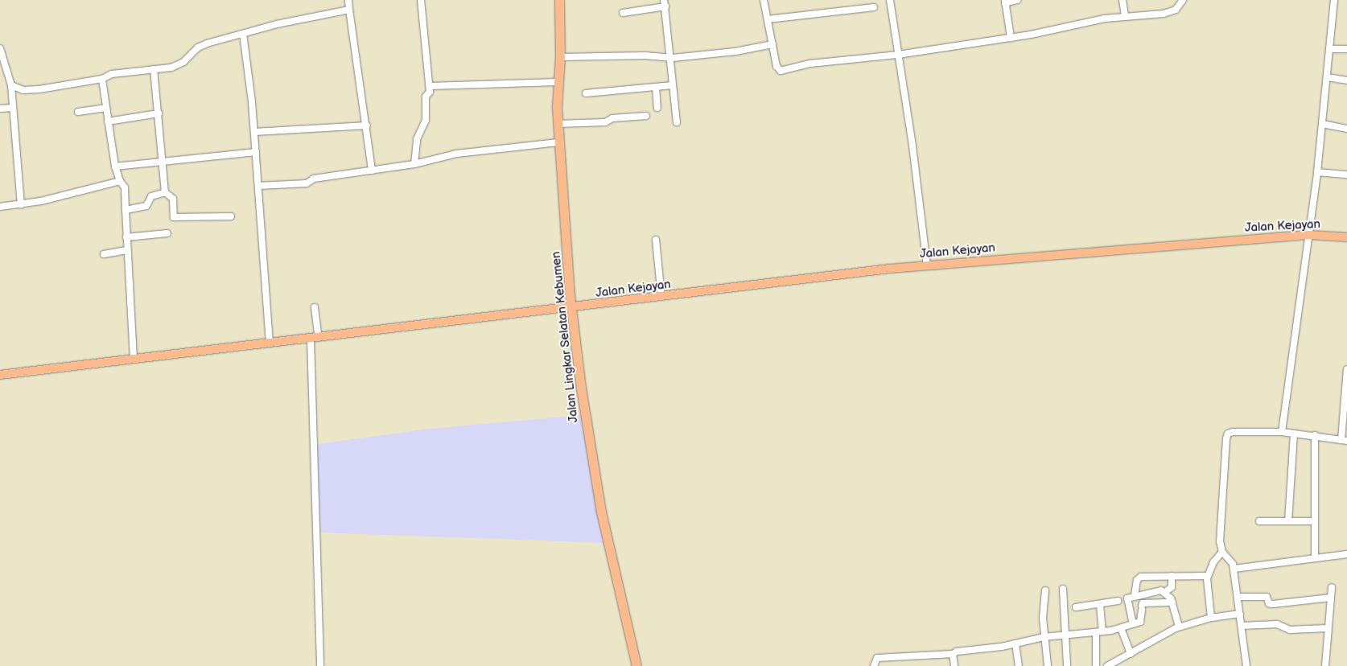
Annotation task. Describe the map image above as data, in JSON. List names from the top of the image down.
{
  "streets": {
    "highway": ["Jalan Lingkar Selatan Kebumen"],
    "main road": ["Jalan Kejayan"]
  },
  "crossings": [
    ["Jalan Kejayan", "Jalan Lingkar Selatan Kebumen"]
  ]
}
